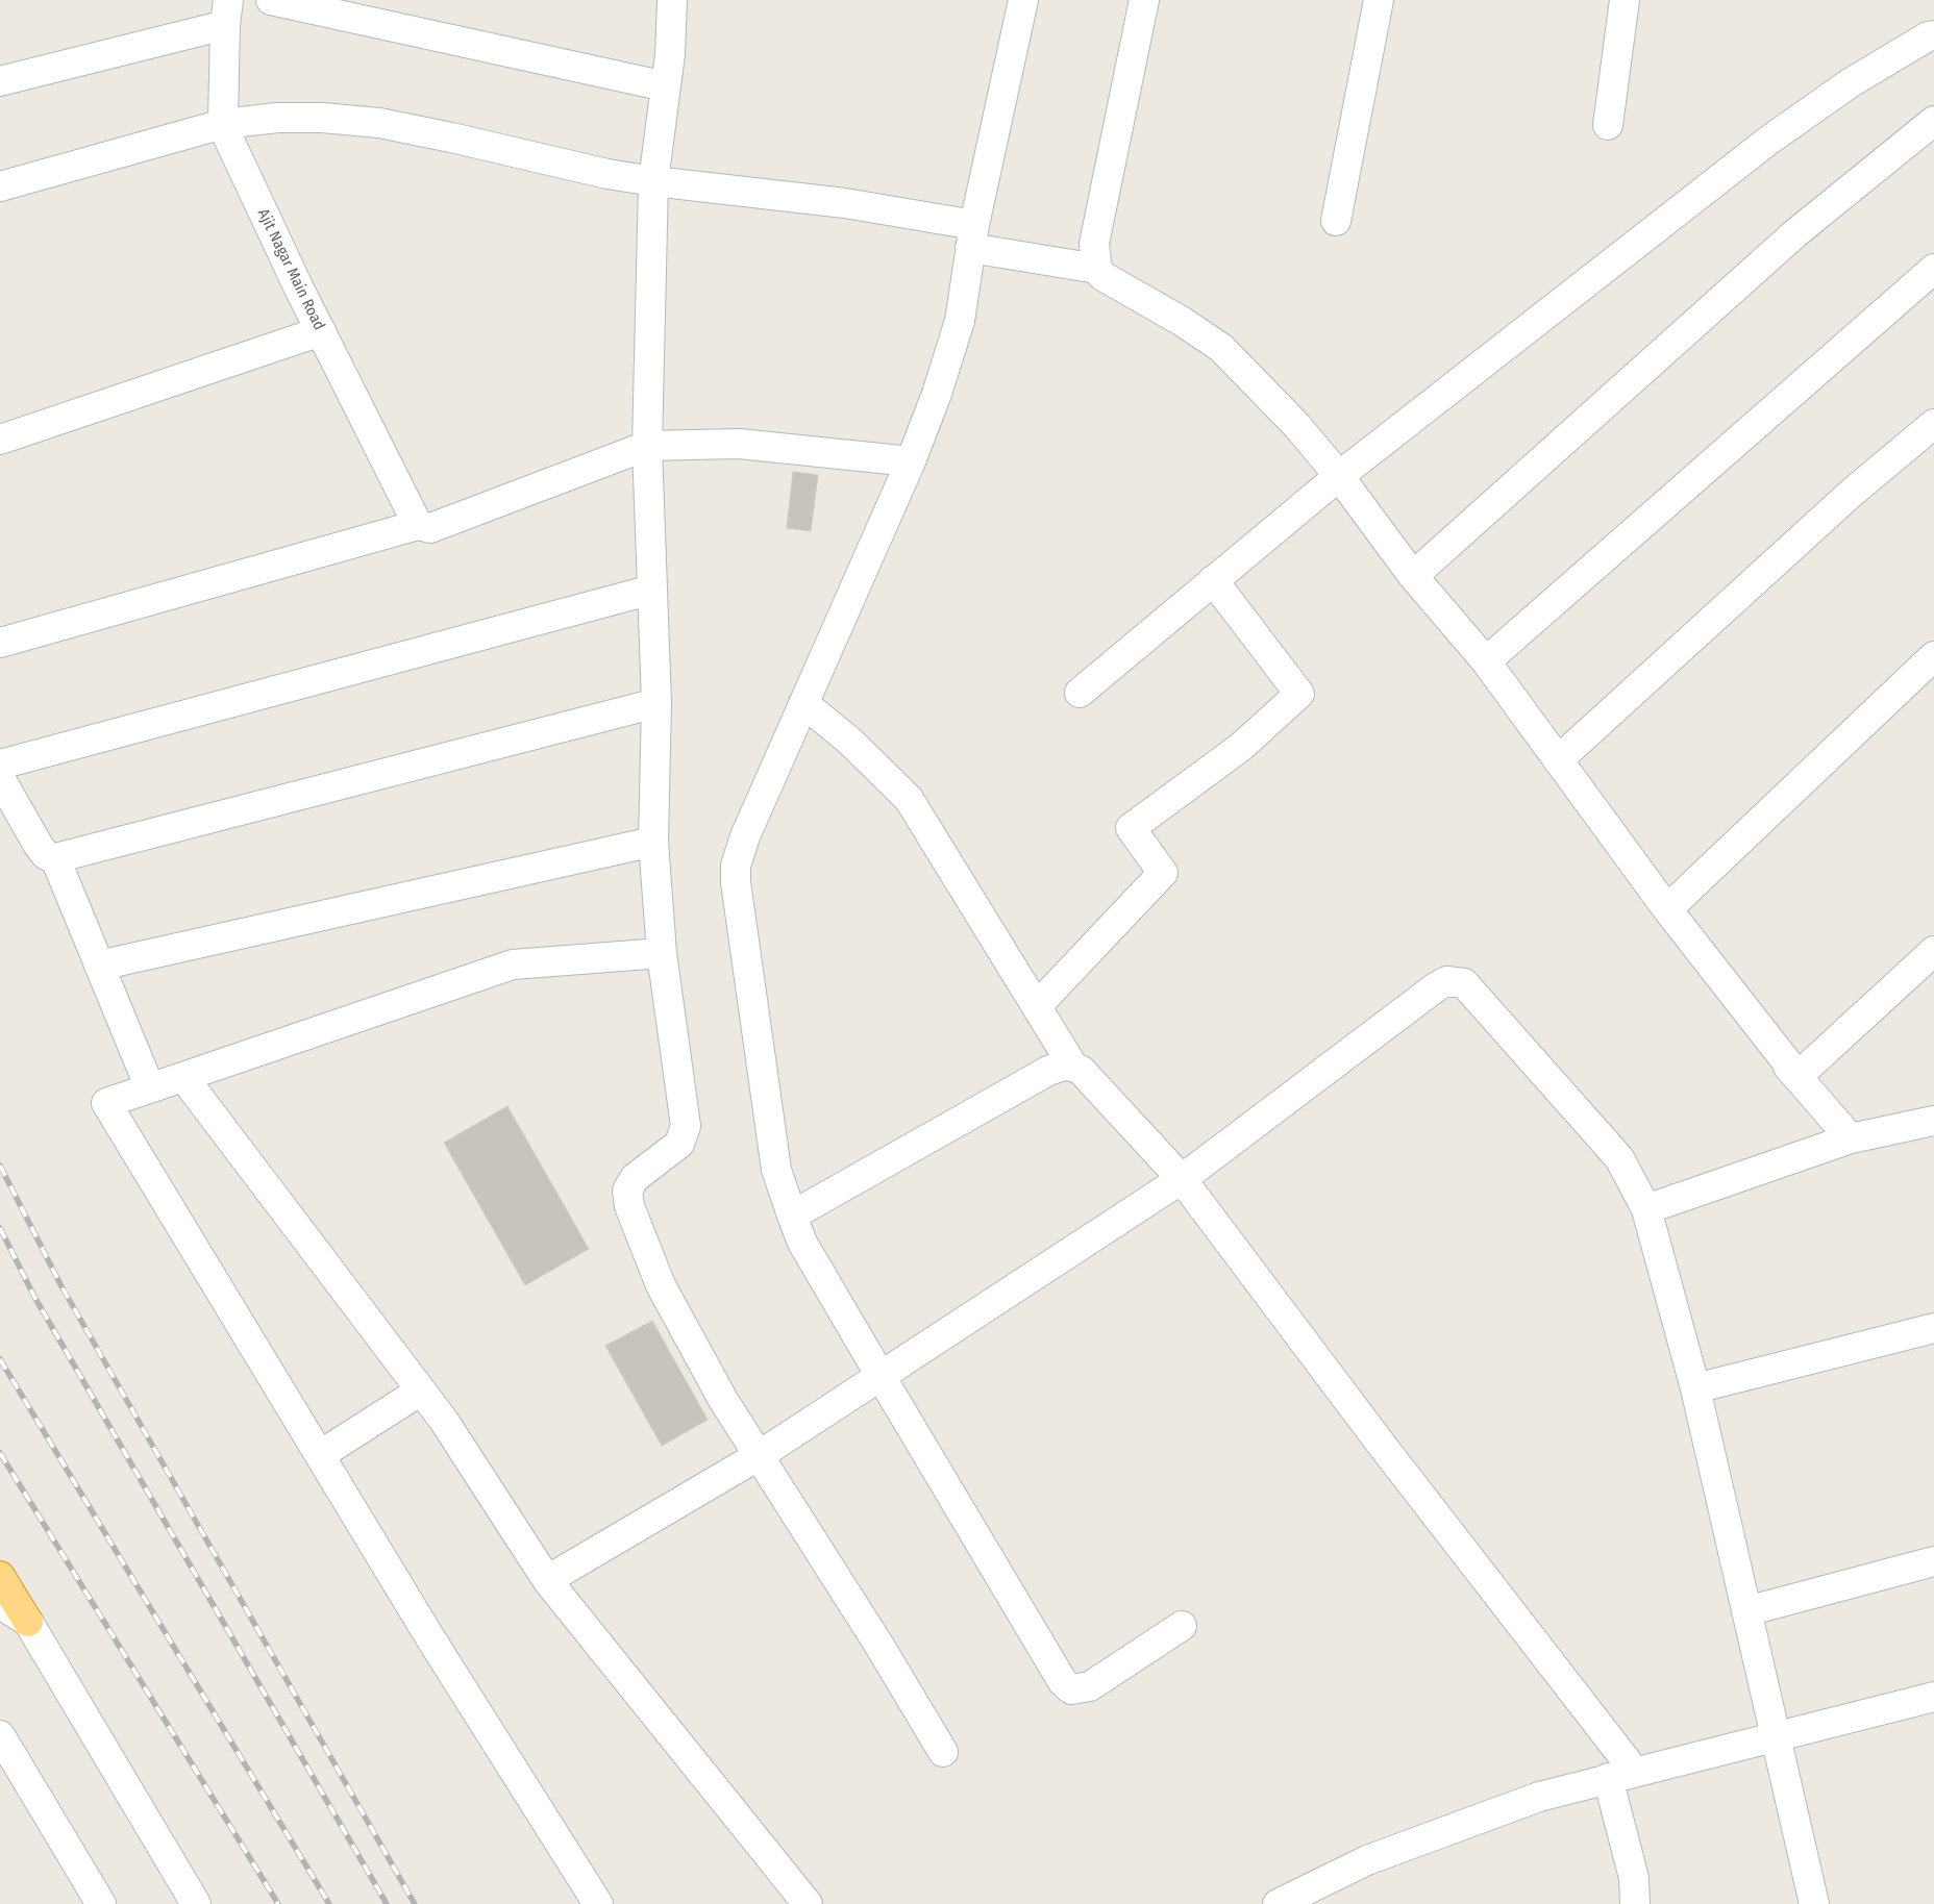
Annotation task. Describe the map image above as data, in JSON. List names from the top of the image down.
{
  "streets": {
    "street": ["Ajit Nagar Main Road"]
  }
}
